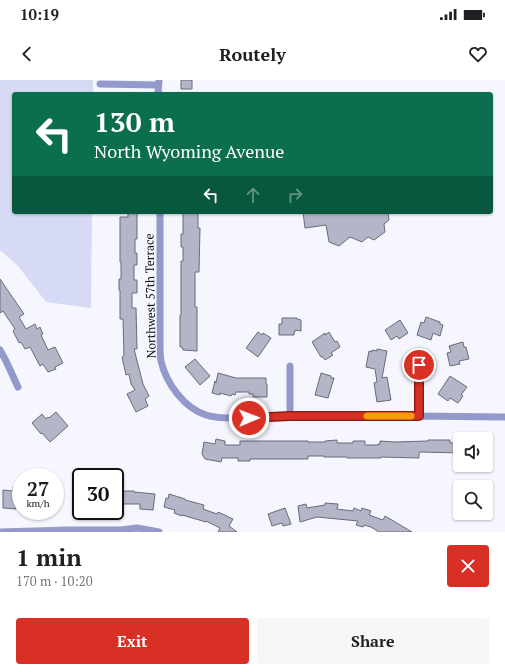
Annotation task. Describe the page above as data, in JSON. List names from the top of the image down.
{
  "streets": {
    "street": ["Northwest 57th Terrace"]
  },
  "page": {
    "status": "10:19",
    "header": "Routely",
    "turn": ["130 m", "North Wyoming Avenue"],
    "speed": "27 km/h",
    "limit": "30",
    "heading": ["1 min", "170 m · 10:20"],
    "buttons": ["Exit", "Share"]
  }
}
